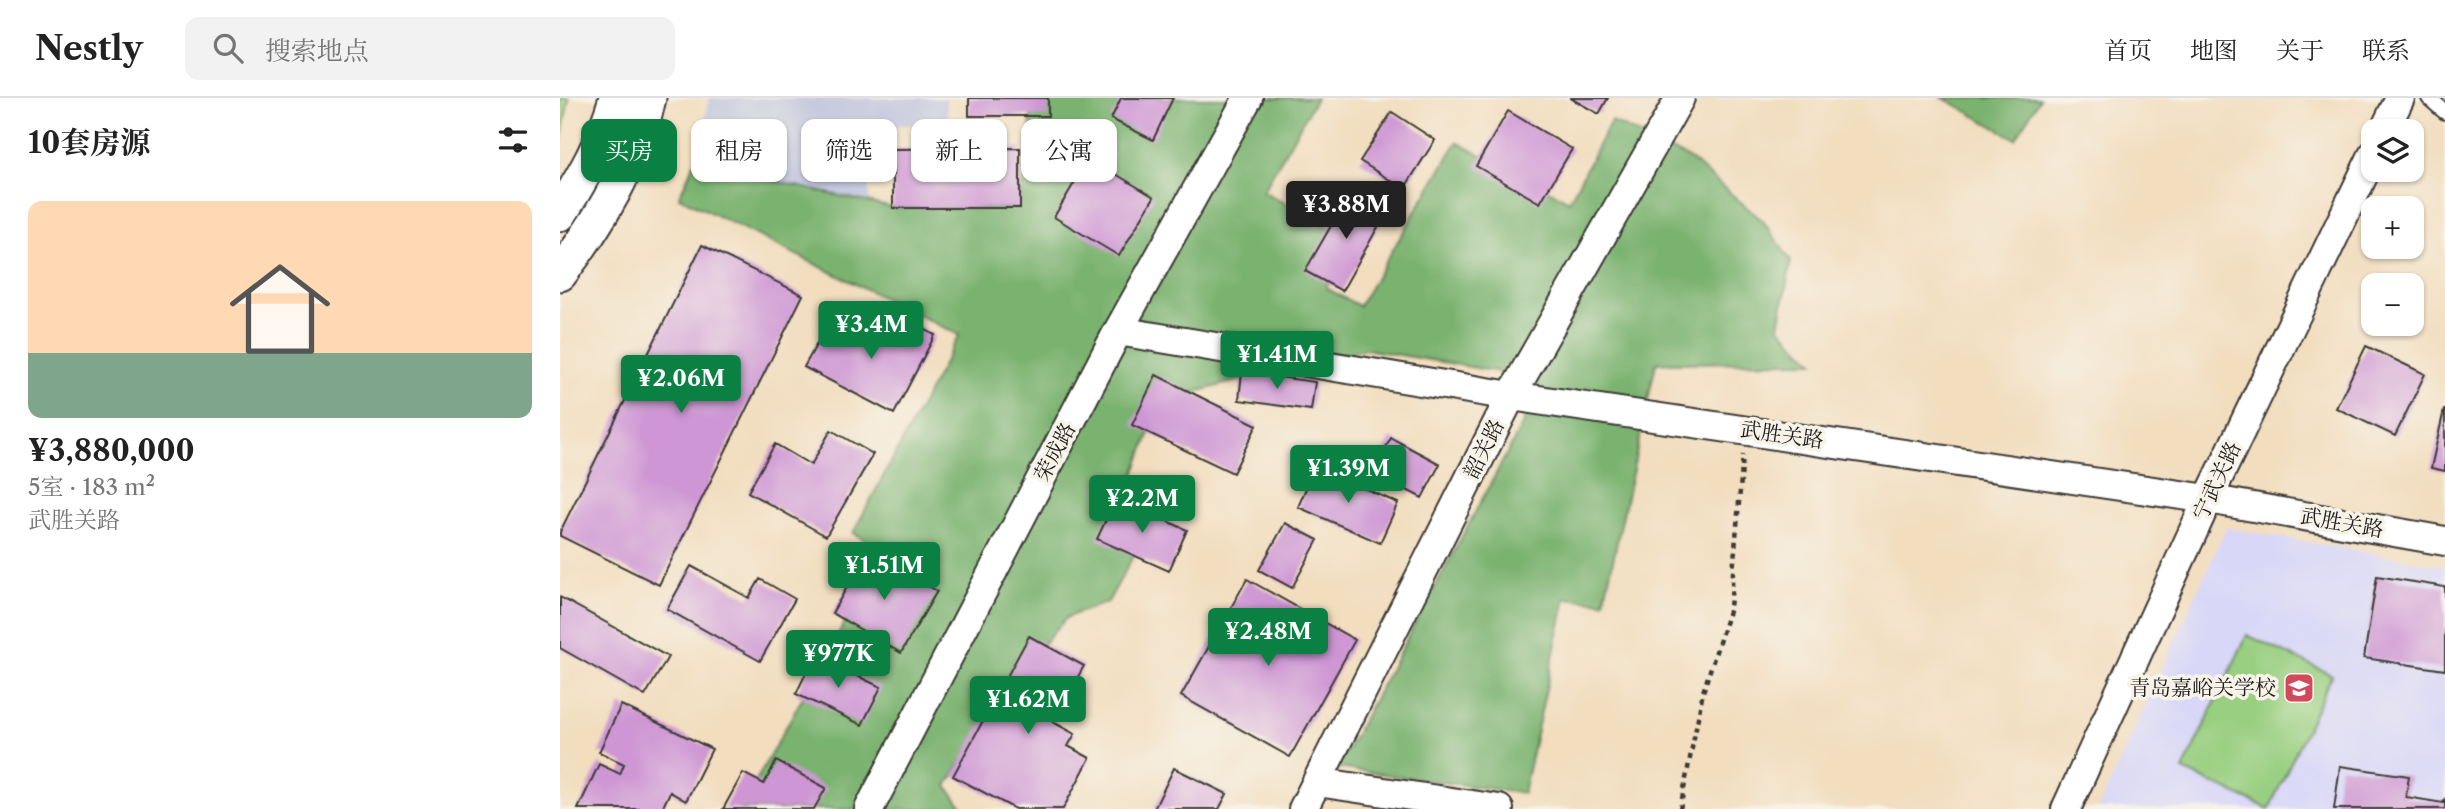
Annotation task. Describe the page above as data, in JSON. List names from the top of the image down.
{
  "streets": {
    "street": [
      "武胜关路",
      "韶关路",
      "荣成路",
      "宁武关路"
    ]
  },
  "crossings": [
    ["武胜关路", "韶关路"],
    ["武胜关路", "荣成路"],
    ["武胜关路", "宁武关路"]
  ],
  "places": {
    "school or university": ["青岛嘉峪关学校"]
  },
  "page": {
    "header": "Nestly",
    "search": "搜索地点",
    "nav": [
      "首页",
      "地图",
      "关于",
      "联系"
    ],
    "heading": "10套房源",
    "map_buttons": ["+", "−"],
    "chip": [
      "买房",
      "租房",
      "筛选",
      "新上",
      "公寓"
    ],
    "price": [
      "¥3.88M",
      "¥3.4M",
      "¥1.41M",
      "¥2.06M",
      "¥1.39M",
      "¥2.2M",
      "¥1.51M",
      "¥2.48M",
      "¥977K",
      "¥1.62M"
    ],
    "list": [
      {
        "name": "¥3,880,000",
        "note": "5室 · 183 m² · 武胜关路"
      }
    ]
  }
}
